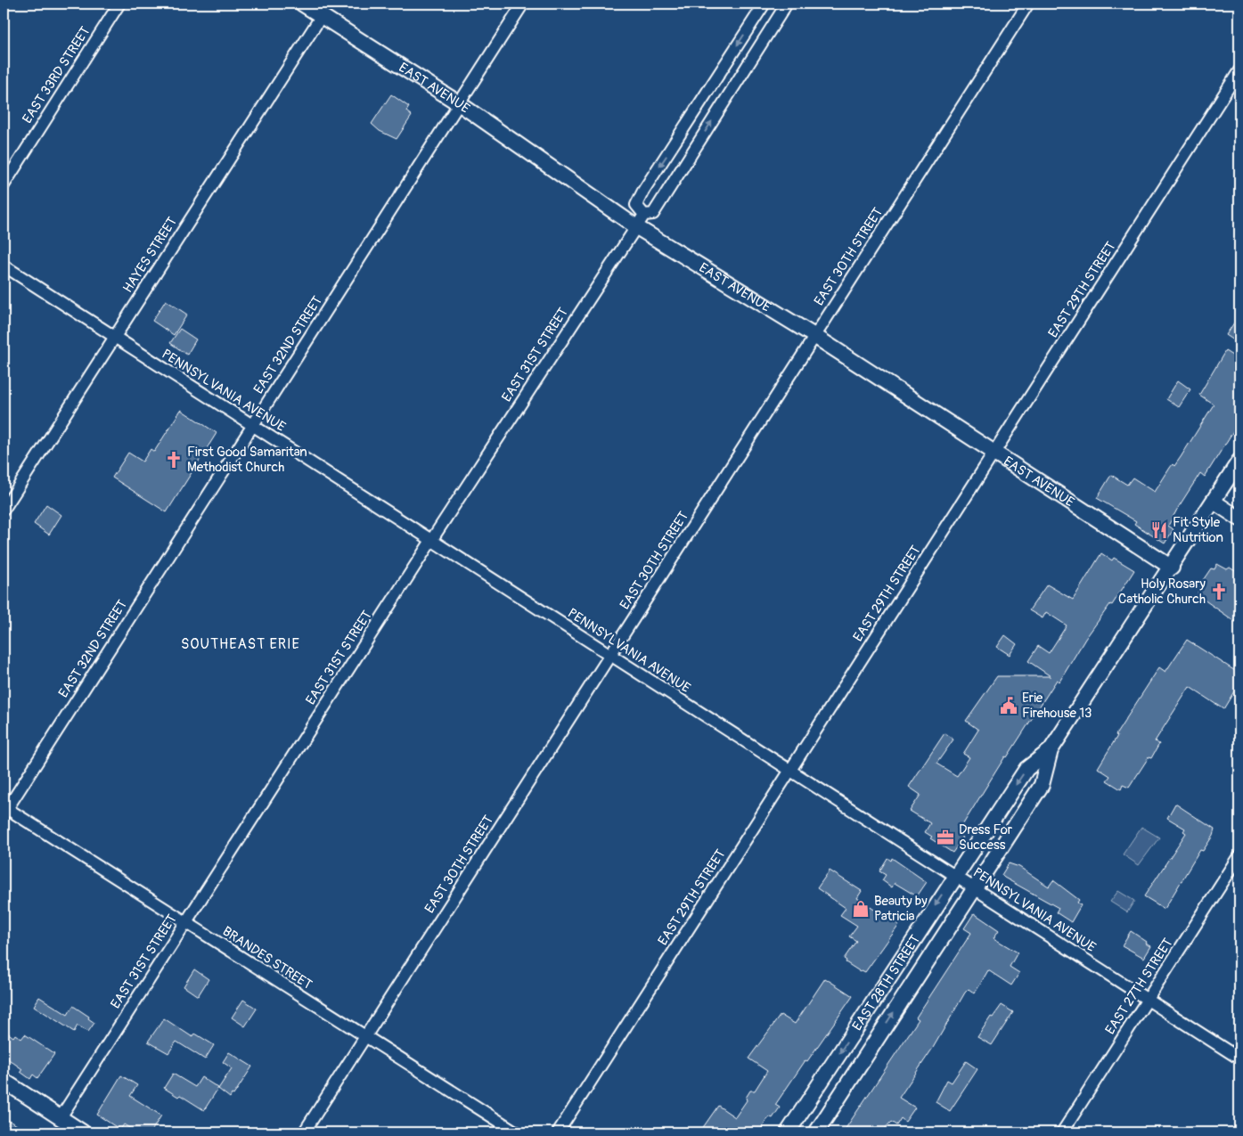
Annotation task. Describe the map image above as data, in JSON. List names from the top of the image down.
{
  "streets": {
    "street": [
      "EAST 33RD STREET",
      "EAST AVENUE",
      "HAYES STREET",
      "EAST 30TH STREET",
      "EAST 29TH STREET",
      "EAST 32ND STREET",
      "EAST 31ST STREET",
      "PENNSYLVANIA AVENUE",
      "BRANDES STREET",
      "EAST 28TH STREET",
      "EAST 27TH STREET"
    ]
  },
  "crossings": [
    ["EAST AVENUE", "HAYES STREET"],
    ["EAST AVENUE", "EAST 30TH STREET"],
    ["EAST AVENUE", "EAST 29TH STREET"],
    ["EAST AVENUE", "EAST 32ND STREET"],
    ["EAST AVENUE", "EAST 31ST STREET"],
    ["EAST AVENUE", "EAST 28TH STREET"],
    ["HAYES STREET", "PENNSYLVANIA AVENUE"],
    ["EAST 30TH STREET", "PENNSYLVANIA AVENUE"],
    ["EAST 30TH STREET", "BRANDES STREET"],
    ["EAST 29TH STREET", "PENNSYLVANIA AVENUE"],
    ["EAST 32ND STREET", "PENNSYLVANIA AVENUE"],
    ["EAST 32ND STREET", "BRANDES STREET"],
    ["EAST 31ST STREET", "PENNSYLVANIA AVENUE"],
    ["EAST 31ST STREET", "BRANDES STREET"],
    ["PENNSYLVANIA AVENUE", "EAST 28TH STREET"],
    ["PENNSYLVANIA AVENUE", "EAST 27TH STREET"]
  ],
  "districts": ["SOUTHEAST ERIE"],
  "places": {
    "church": ["First Good Samaritan Methodist Church", "Holy Rosary Catholic Church"],
    "restaurant": ["Fit Style Nutrition"],
    "public building": ["Erie Firehouse 13"],
    "office": ["Dress For Success"],
    "shop": ["Beauty by Patricia"]
  }
}
